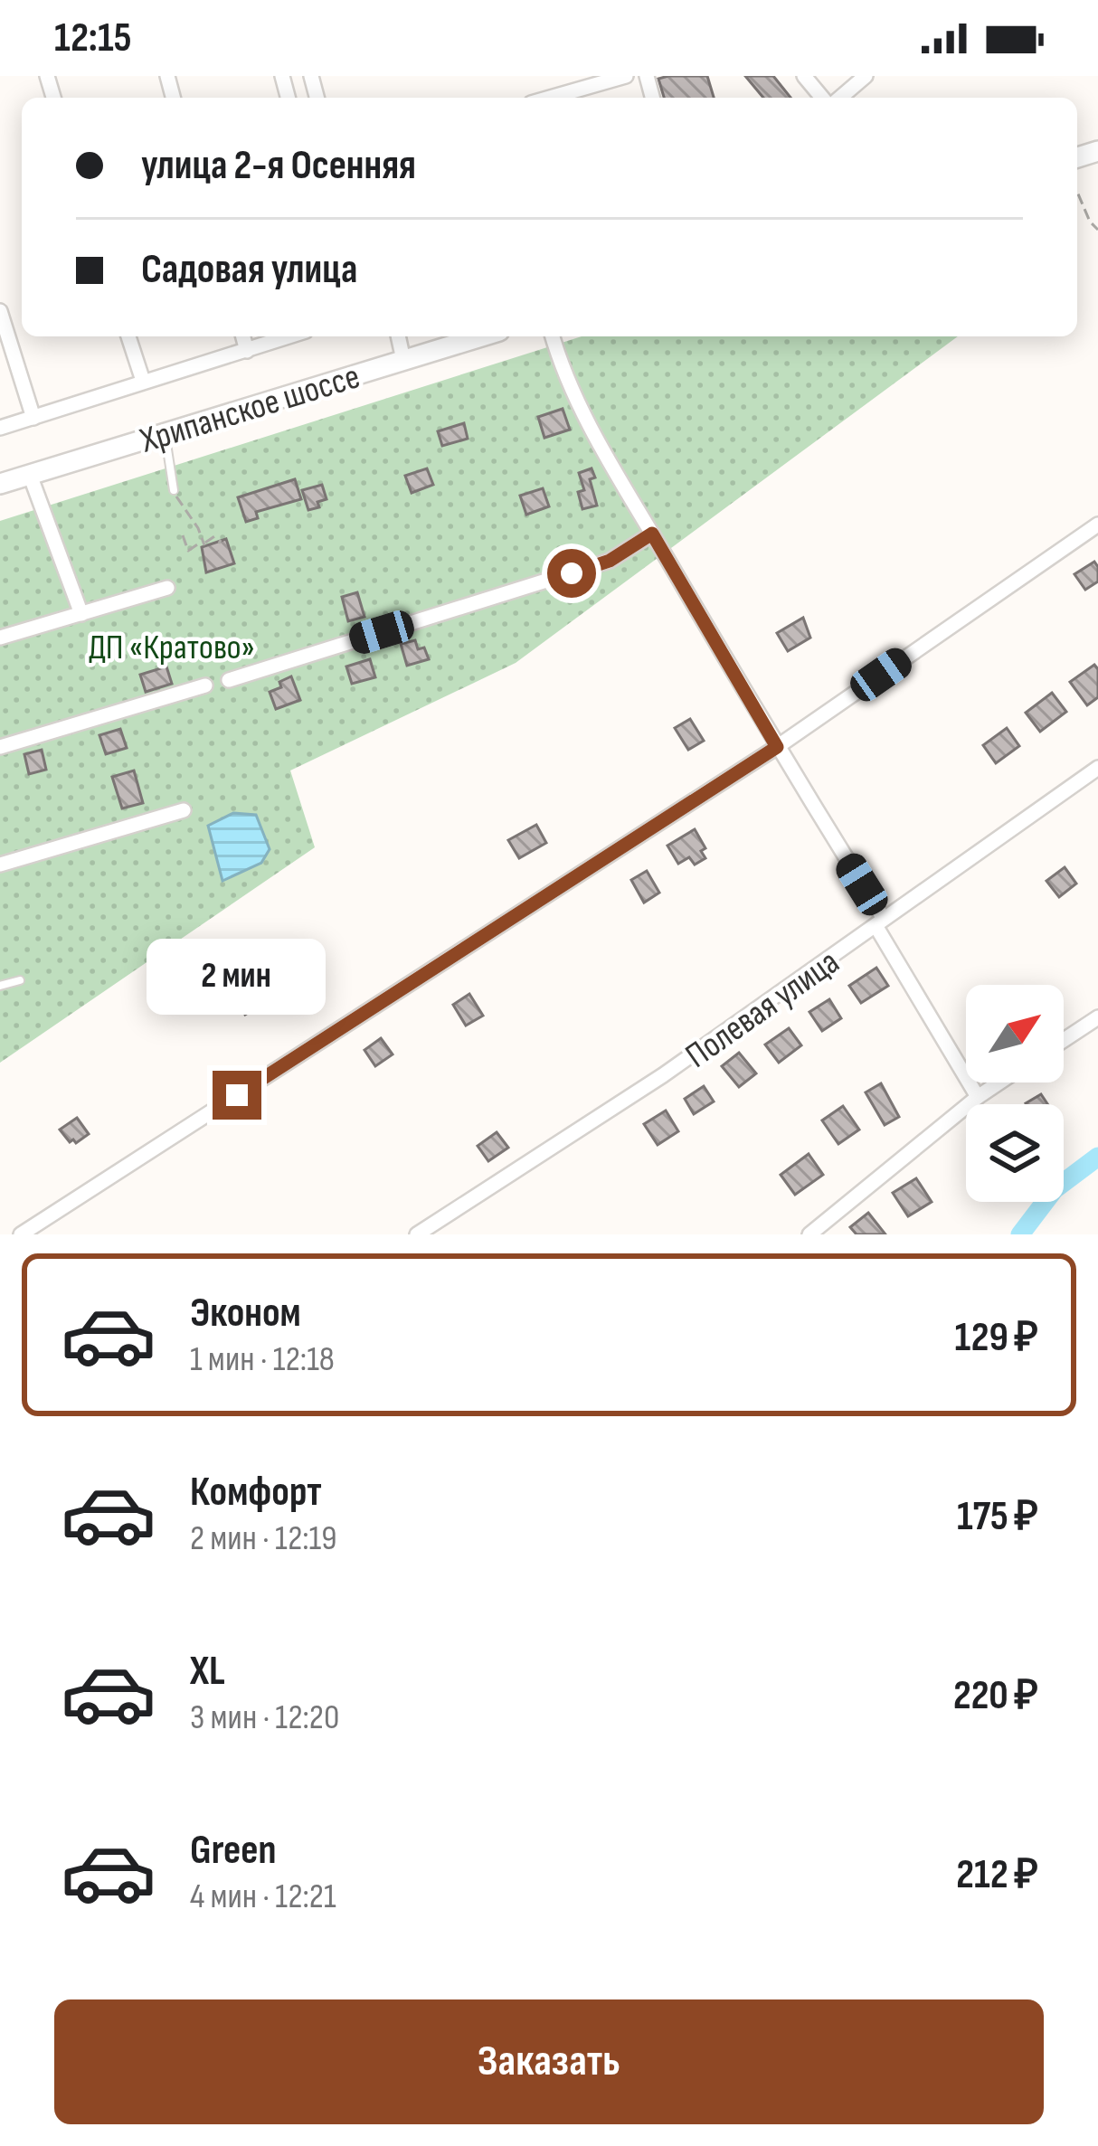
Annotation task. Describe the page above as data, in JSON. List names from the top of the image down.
{
  "streets": {
    "main road": ["Хрипанское шоссе"],
    "street": ["Полевая улица"]
  },
  "parks": ["ДП «Кратово»"],
  "north": "top right",
  "page": {
    "status": "12:15",
    "banner": ["улица 2-я Осенняя", "Садовая улица"],
    "bubble": "2 мин",
    "list": [
      {
        "name": "Эконом",
        "note": "1 мин · 12:18",
        "value": "129 ₽"
      },
      {
        "name": "Комфорт",
        "note": "2 мин · 12:19",
        "value": "175 ₽"
      },
      {
        "name": "XL",
        "note": "3 мин · 12:20",
        "value": "220 ₽"
      },
      {
        "name": "Green",
        "note": "4 мин · 12:21",
        "value": "212 ₽"
      }
    ],
    "buttons": "Заказать"
  }
}
